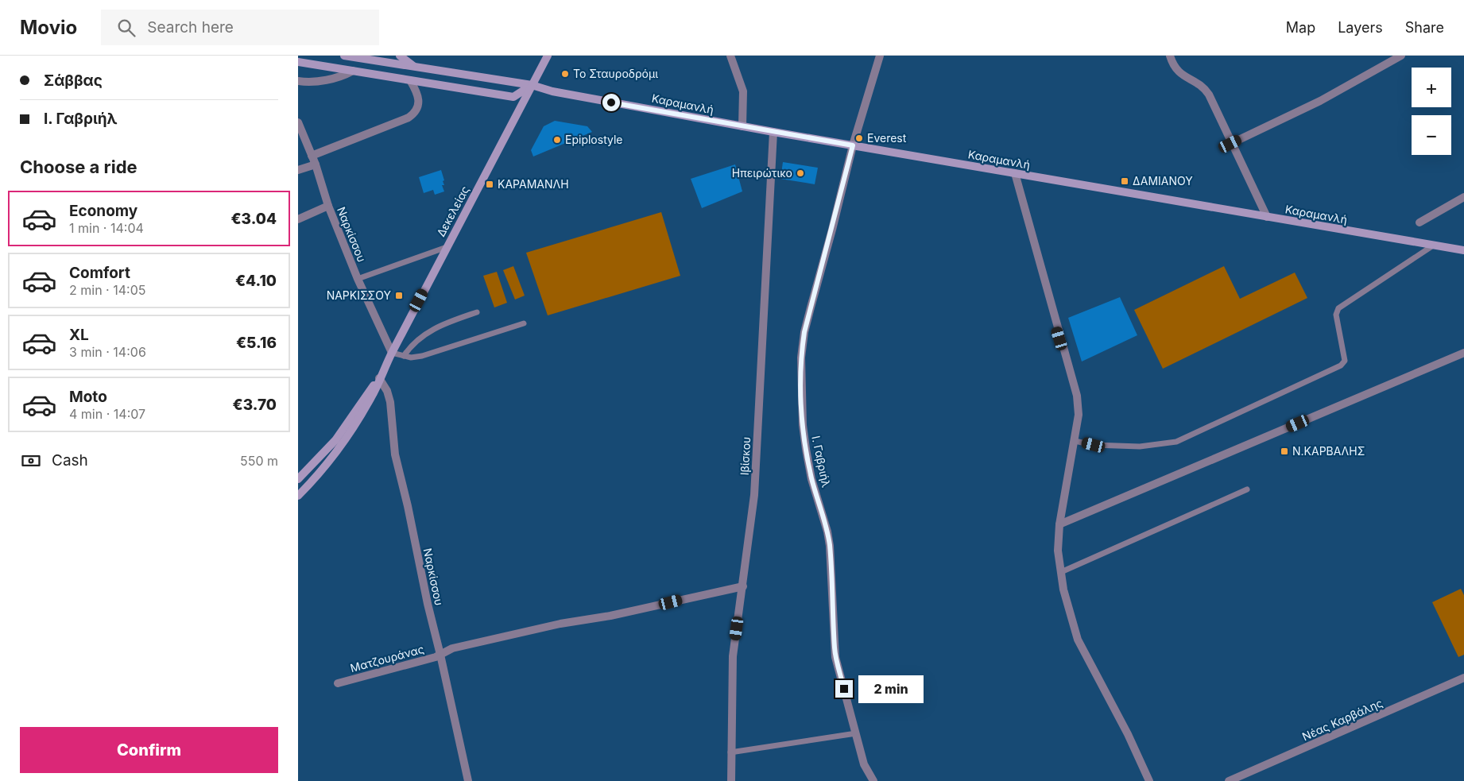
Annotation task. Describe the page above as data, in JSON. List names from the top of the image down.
{
  "streets": {
    "main road": ["Καραμανλή", "Δεκελείας"],
    "street": [
      "Ναρκίσσου",
      "Ιβίσκου",
      "Ι. Γαβριήλ",
      "Ματζουράνας",
      "Νέας Καρβάλης"
    ]
  },
  "crossings": [
    ["Καραμανλή", "Δεκελείας"],
    ["Καραμανλή", "Ιβίσκου"],
    ["Καραμανλή", "Ι. Γαβριήλ"],
    ["Δεκελείας", "Ναρκίσσου"],
    ["Ναρκίσσου", "Ματζουράνας"],
    ["Ιβίσκου", "Ματζουράνας"]
  ],
  "places": {
    "other": [
      "Το Σταυροδρόμι",
      "Everest",
      "Epiplostyle",
      "Ηπειρώτικο"
    ],
    "transit": [
      "ΔΑΜΙΑΝΟΥ",
      "ΚΑΡΑΜΑΝΛΗ",
      "ΝΑΡΚΙΣΣΟΥ",
      "Ν.ΚΑΡΒΑΛΗΣ"
    ]
  },
  "page": {
    "header": "Movio",
    "search": "Search here",
    "nav": ["Map", "Layers", "Share"],
    "banner": ["Σάββας", "Ι. Γαβριήλ"],
    "map_buttons": ["+", "−"],
    "heading": "Choose a ride",
    "list": [
      {
        "name": "Economy",
        "note": "1 min · 14:04",
        "value": "€3.04"
      },
      {
        "name": "Comfort",
        "note": "2 min · 14:05",
        "value": "€4.10"
      },
      {
        "name": "XL",
        "note": "3 min · 14:06",
        "value": "€5.16"
      },
      {
        "name": "Moto",
        "note": "4 min · 14:07",
        "value": "€3.70"
      }
    ],
    "pay": ["Cash", "550 m"],
    "bubble": "2 min",
    "buttons": "Confirm"
  }
}
